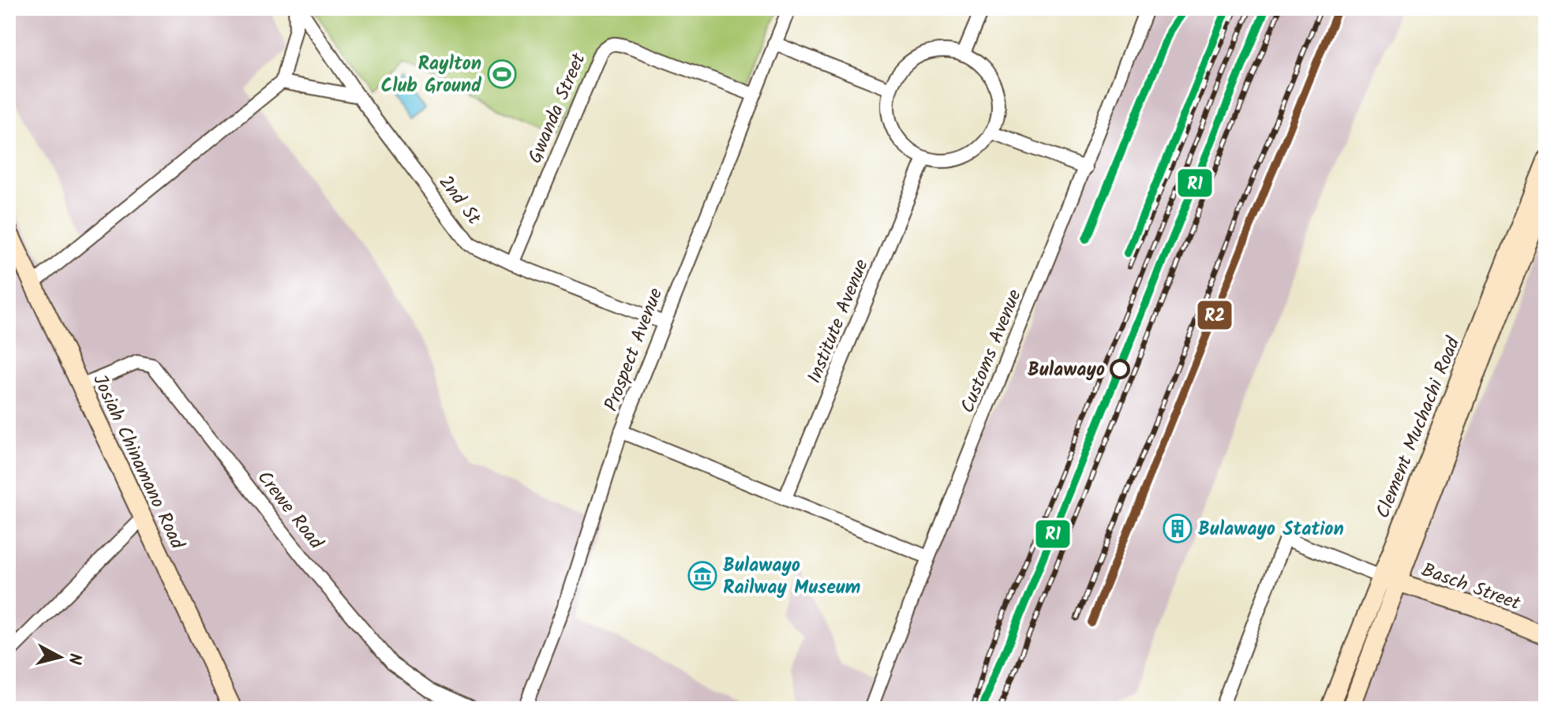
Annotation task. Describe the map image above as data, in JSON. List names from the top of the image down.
{
  "streets": {
    "main road": ["Clement Muchachi Road", "Josiah Chinamano Road", "Basch Street"],
    "street": [
      "Gwanda Street",
      "2nd St",
      "Institute Avenue",
      "Prospect Avenue",
      "Customs Avenue",
      "Crewe Road"
    ]
  },
  "crossings": [
    ["Gwanda Street", "2nd St"],
    ["Gwanda Street", "Prospect Avenue"],
    ["2nd St", "Prospect Avenue"],
    ["Clement Muchachi Road", "Basch Street"],
    ["Josiah Chinamano Road", "Crewe Road"]
  ],
  "places": {
    "sports": ["Raylton Club Ground"],
    "other": ["Bulawayo"],
    "building": ["Bulawayo Station"],
    "museum": ["Bulawayo Railway Museum"]
  },
  "lines": ["transit line R1", "transit line R2"],
  "north": "right"
}
